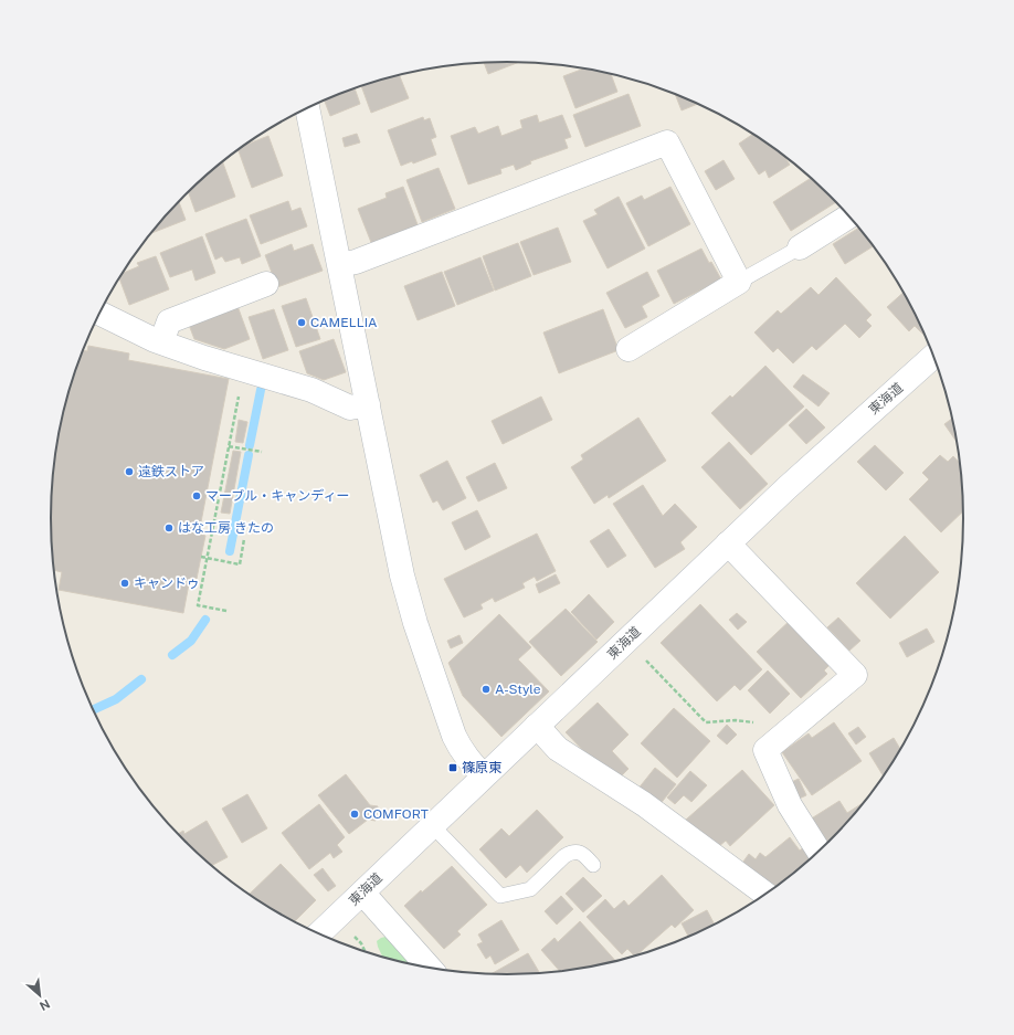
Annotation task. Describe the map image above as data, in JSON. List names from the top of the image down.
{
  "streets": {
    "street": ["東海道"]
  },
  "places": {
    "other": [
      "CAMELLIA",
      "遠鉄ストア",
      "マーブル・キャンディー",
      "はな工房 きたの",
      "キャンドゥ",
      "A-Style",
      "COMFORT"
    ],
    "transit": ["篠原東"]
  },
  "north": "bottom right"
}
